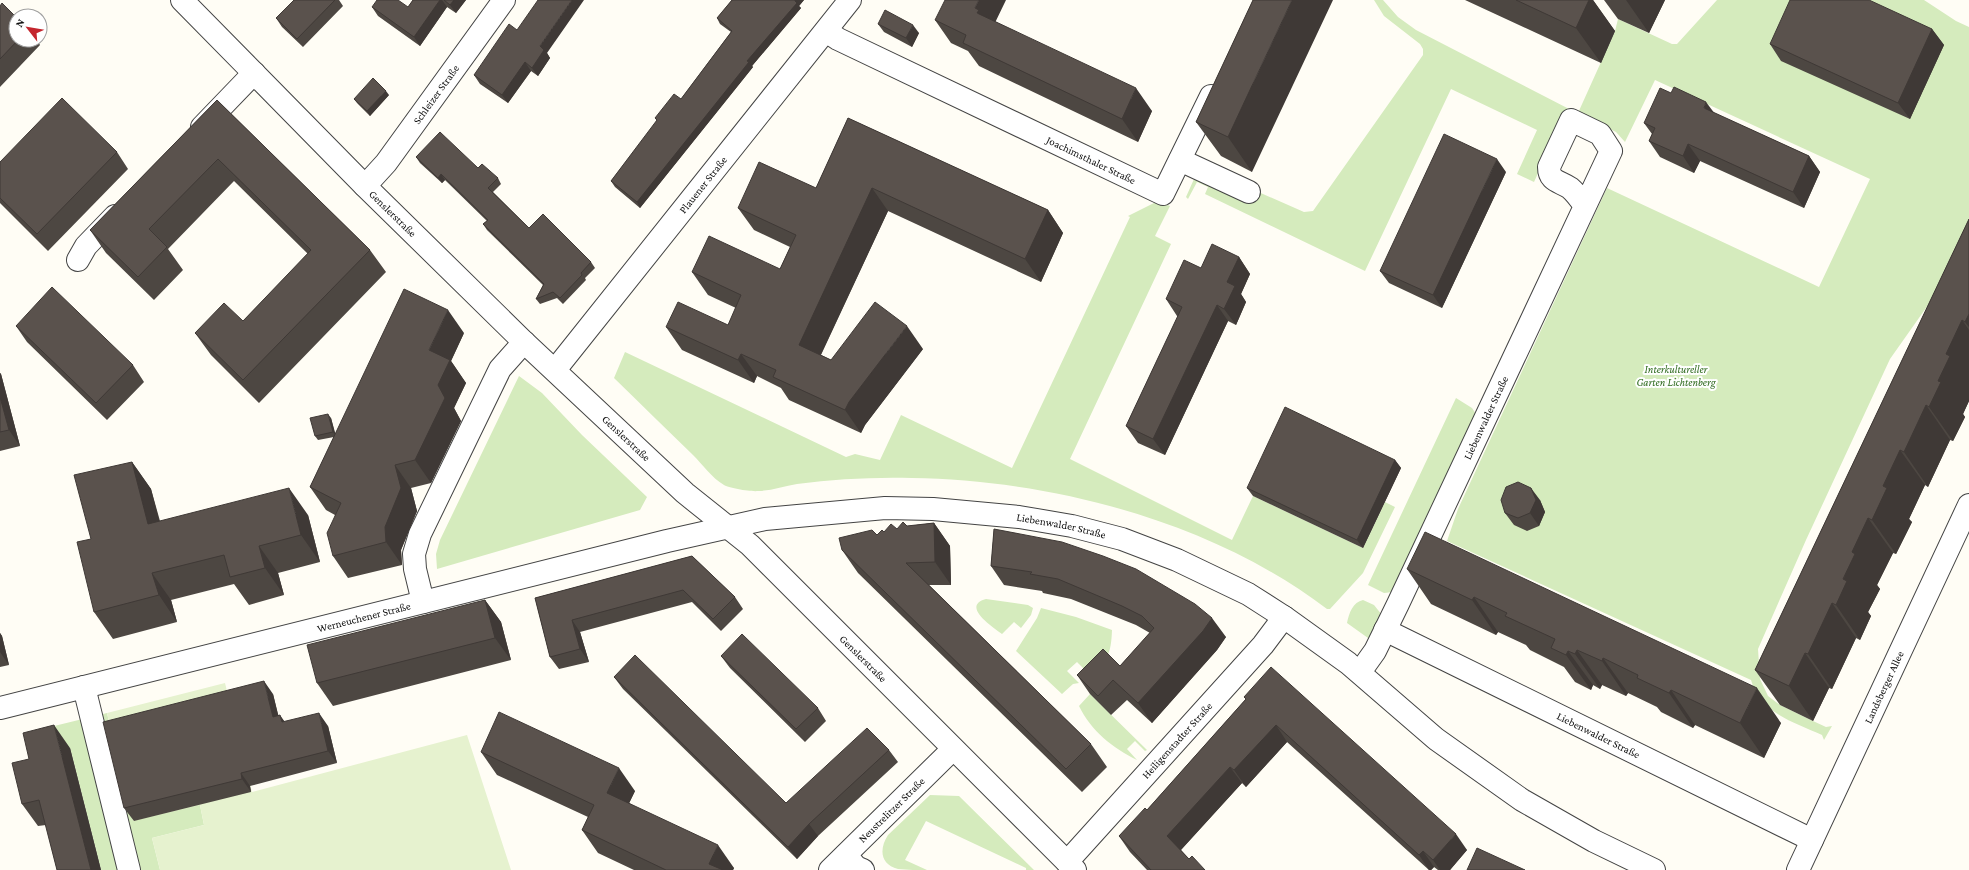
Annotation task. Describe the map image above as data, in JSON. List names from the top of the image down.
{
  "streets": {
    "street": [
      "Schleizer Straße",
      "Joachimsthaler Straße",
      "Plauener Straße",
      "Genslerstraße",
      "Liebenwalder Straße",
      "Werneuchener Straße",
      "Landsberger Allee",
      "Heiligenstadter Straße",
      "Neustrelitzer Straße"
    ]
  },
  "crossings": [
    ["Schleizer Straße", "Genslerstraße"],
    ["Joachimsthaler Straße", "Plauener Straße"],
    ["Plauener Straße", "Genslerstraße"],
    ["Genslerstraße", "Liebenwalder Straße"],
    ["Genslerstraße", "Werneuchener Straße"],
    ["Genslerstraße", "Heiligenstadter Straße"],
    ["Genslerstraße", "Neustrelitzer Straße"],
    ["Liebenwalder Straße", "Werneuchener Straße"],
    ["Liebenwalder Straße", "Landsberger Allee"],
    ["Liebenwalder Straße", "Heiligenstadter Straße"]
  ],
  "parks": ["Interkultureller Garten Lichtenberg"],
  "north": "top left"
}
